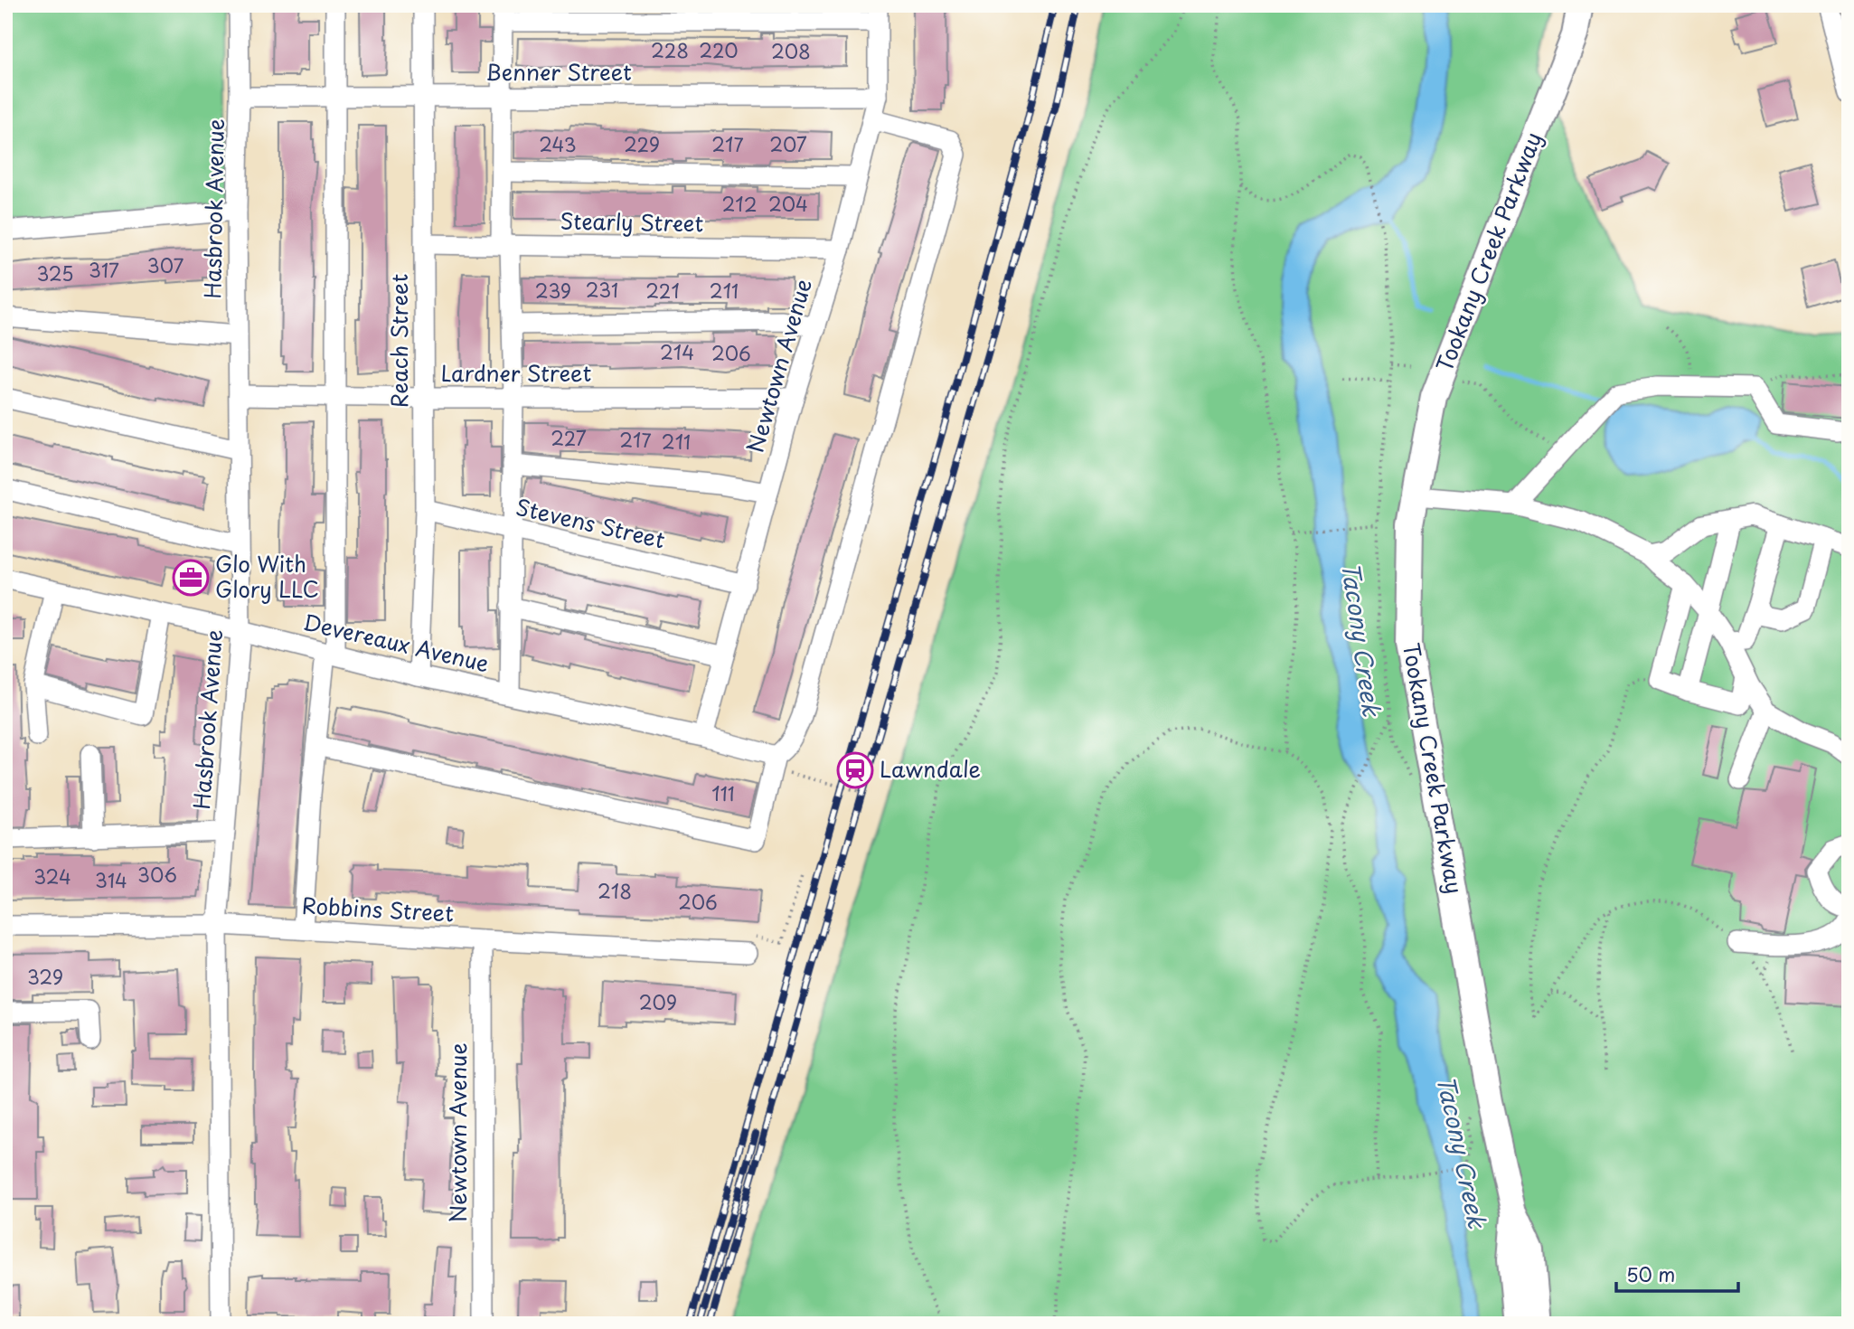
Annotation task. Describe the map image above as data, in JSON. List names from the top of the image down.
{
  "streets": {
    "main road": ["Tookany Creek Parkway"],
    "street": [
      "Benner Street",
      "Hasbrook Avenue",
      "Stearly Street",
      "Reach Street",
      "Newtown Avenue",
      "Lardner Street",
      "Stevens Street",
      "Devereaux Avenue",
      "Robbins Street"
    ]
  },
  "crossings": [
    ["Benner Street", "Hasbrook Avenue"],
    ["Benner Street", "Reach Street"],
    ["Benner Street", "Newtown Avenue"],
    ["Hasbrook Avenue", "Lardner Street"],
    ["Hasbrook Avenue", "Devereaux Avenue"],
    ["Hasbrook Avenue", "Robbins Street"],
    ["Stearly Street", "Reach Street"],
    ["Stearly Street", "Newtown Avenue"],
    ["Reach Street", "Lardner Street"],
    ["Reach Street", "Stevens Street"],
    ["Reach Street", "Devereaux Avenue"],
    ["Newtown Avenue", "Lardner Street"],
    ["Newtown Avenue", "Stevens Street"],
    ["Newtown Avenue", "Devereaux Avenue"],
    ["Newtown Avenue", "Robbins Street"]
  ],
  "water": ["Tacony Creek"],
  "places": {
    "office": ["Glo With Glory LLC"],
    "station": ["Lawndale"]
  },
  "house_numbers": [
    "228",
    "220",
    "208",
    "243",
    "229",
    "217",
    "207",
    "212",
    "204",
    "307",
    "317",
    "325",
    "231",
    "239",
    "221",
    "211",
    "214",
    "206",
    "227",
    "217",
    "211",
    "111",
    "306",
    "324",
    "314",
    "218",
    "206",
    "329",
    "209"
  ],
  "scale_bar": "50 m"
}
